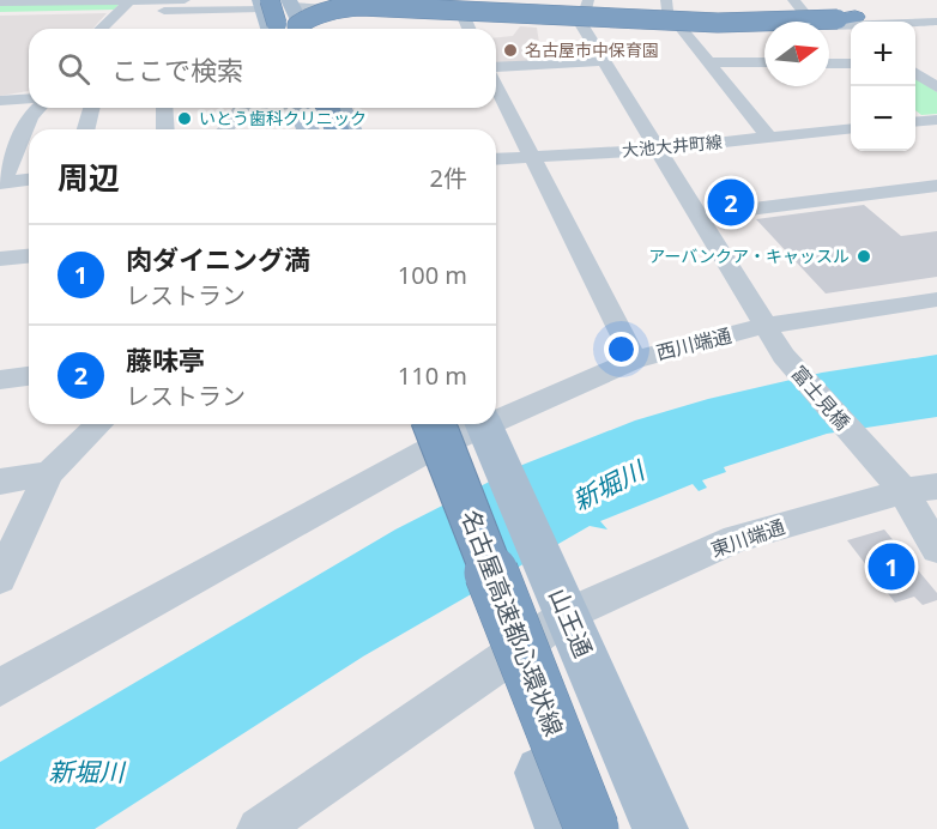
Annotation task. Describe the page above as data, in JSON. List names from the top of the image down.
{
  "streets": {
    "highway": ["名古屋高速都心環状線"],
    "main road": ["山王通"],
    "street": [
      "大池大井町線",
      "西川端通",
      "富士見橋",
      "東川端通"
    ]
  },
  "crossings": [
    ["大池大井町線", "富士見橋"],
    ["西川端通", "富士見橋"],
    ["西川端通", "名古屋高速都心環状線"],
    ["富士見橋", "東川端通"],
    ["東川端通", "山王通"]
  ],
  "water": ["新堀川"],
  "places": ["名古屋市中保育園", "いとう歯科クリニック", "アーバンクア・キャッスル"],
  "north": "right",
  "page": {
    "map_buttons": ["+", "−"],
    "search": "ここで検索",
    "heading": ["周辺", "2件"],
    "pins": ["2", "1"],
    "list": [
      {
        "mark": "1",
        "name": "肉ダイニング満",
        "note": "レストラン",
        "value": "100 m"
      },
      {
        "mark": "2",
        "name": "藤味亭",
        "note": "レストラン",
        "value": "110 m"
      }
    ]
  }
}
